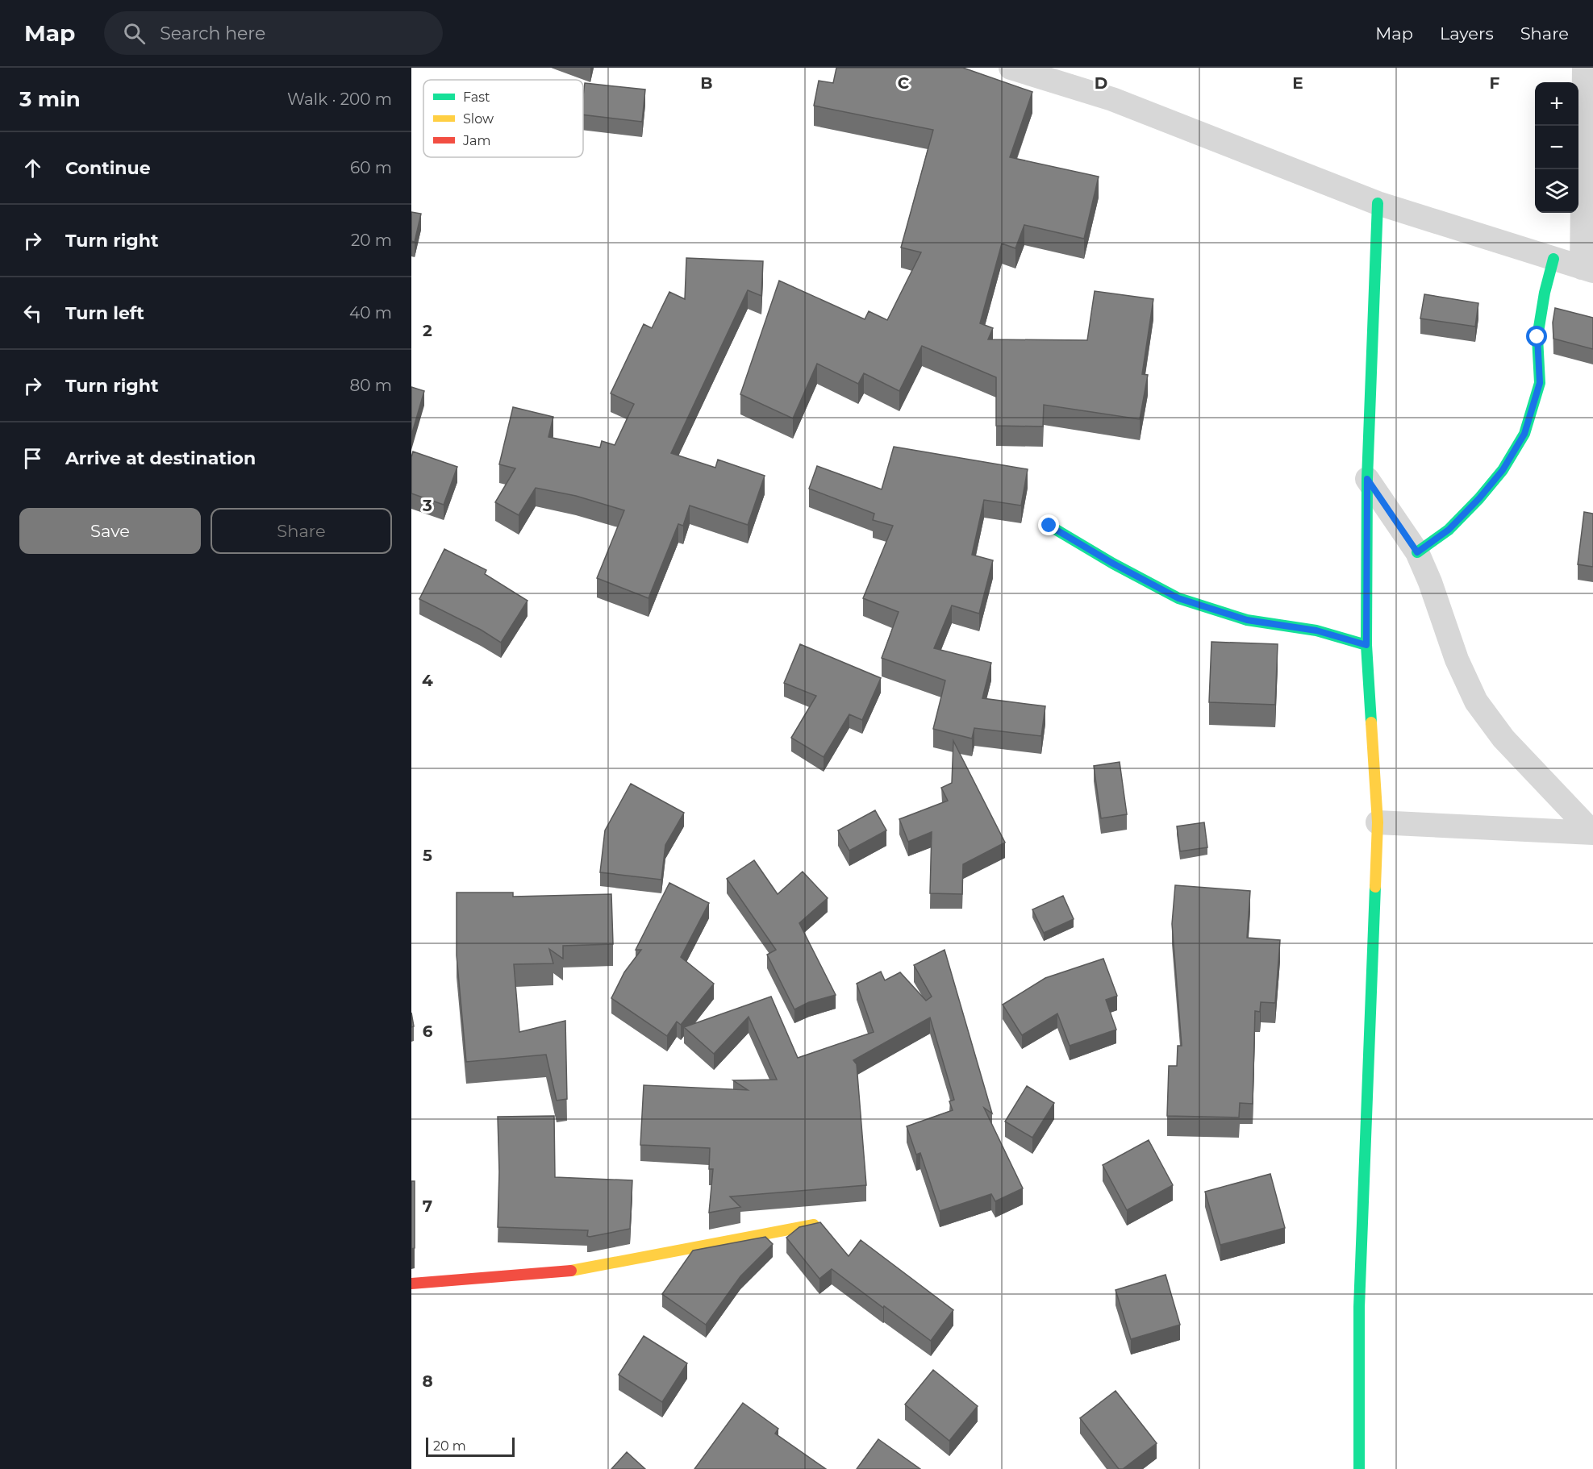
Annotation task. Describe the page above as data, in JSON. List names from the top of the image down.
{
  "legend": ["Fast", "Slow", "Jam"],
  "scale_bar": "20 m",
  "page": {
    "header": "Map",
    "search": "Search here",
    "nav": ["Map", "Layers", "Share"],
    "heading": ["3 min", "Walk · 200 m"],
    "map_buttons": ["+", "−"],
    "list": [
      ["Continue", "60 m"],
      ["Turn right", "20 m"],
      ["Turn left", "40 m"],
      ["Turn right", "80 m"],
      "Arrive at destination"
    ],
    "buttons": ["Save", "Share"],
    "scale": "20 m"
  },
  "grid": {
    "columns": [
      "B",
      "C",
      "D",
      "E",
      "F"
    ],
    "rows": [
      "2",
      "3",
      "4",
      "5",
      "6",
      "7",
      "8"
    ]
  }
}
